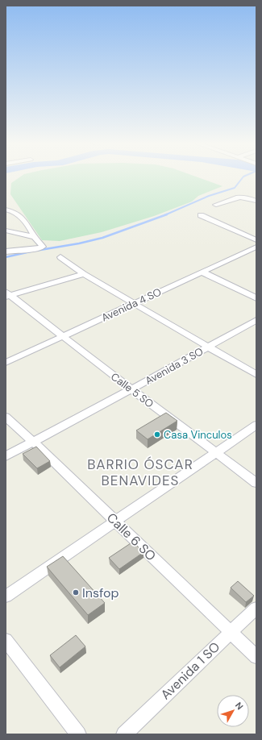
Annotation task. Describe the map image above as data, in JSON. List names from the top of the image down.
{
  "streets": {
    "street": [
      "Avenida 4 SO",
      "Avenida 3 SO",
      "Calle 5 SO",
      "Calle 6 SO",
      "Avenida 1 SO"
    ]
  },
  "crossings": [
    ["Avenida 4 SO", "Calle 5 SO"],
    ["Avenida 3 SO", "Calle 5 SO"],
    ["Avenida 3 SO", "Calle 6 SO"],
    ["Calle 6 SO", "Avenida 1 SO"]
  ],
  "districts": ["BARRIO ÓSCAR BENAVIDES"],
  "places": ["Casa Vinculos", "Insfop"],
  "north": "top right"
}
